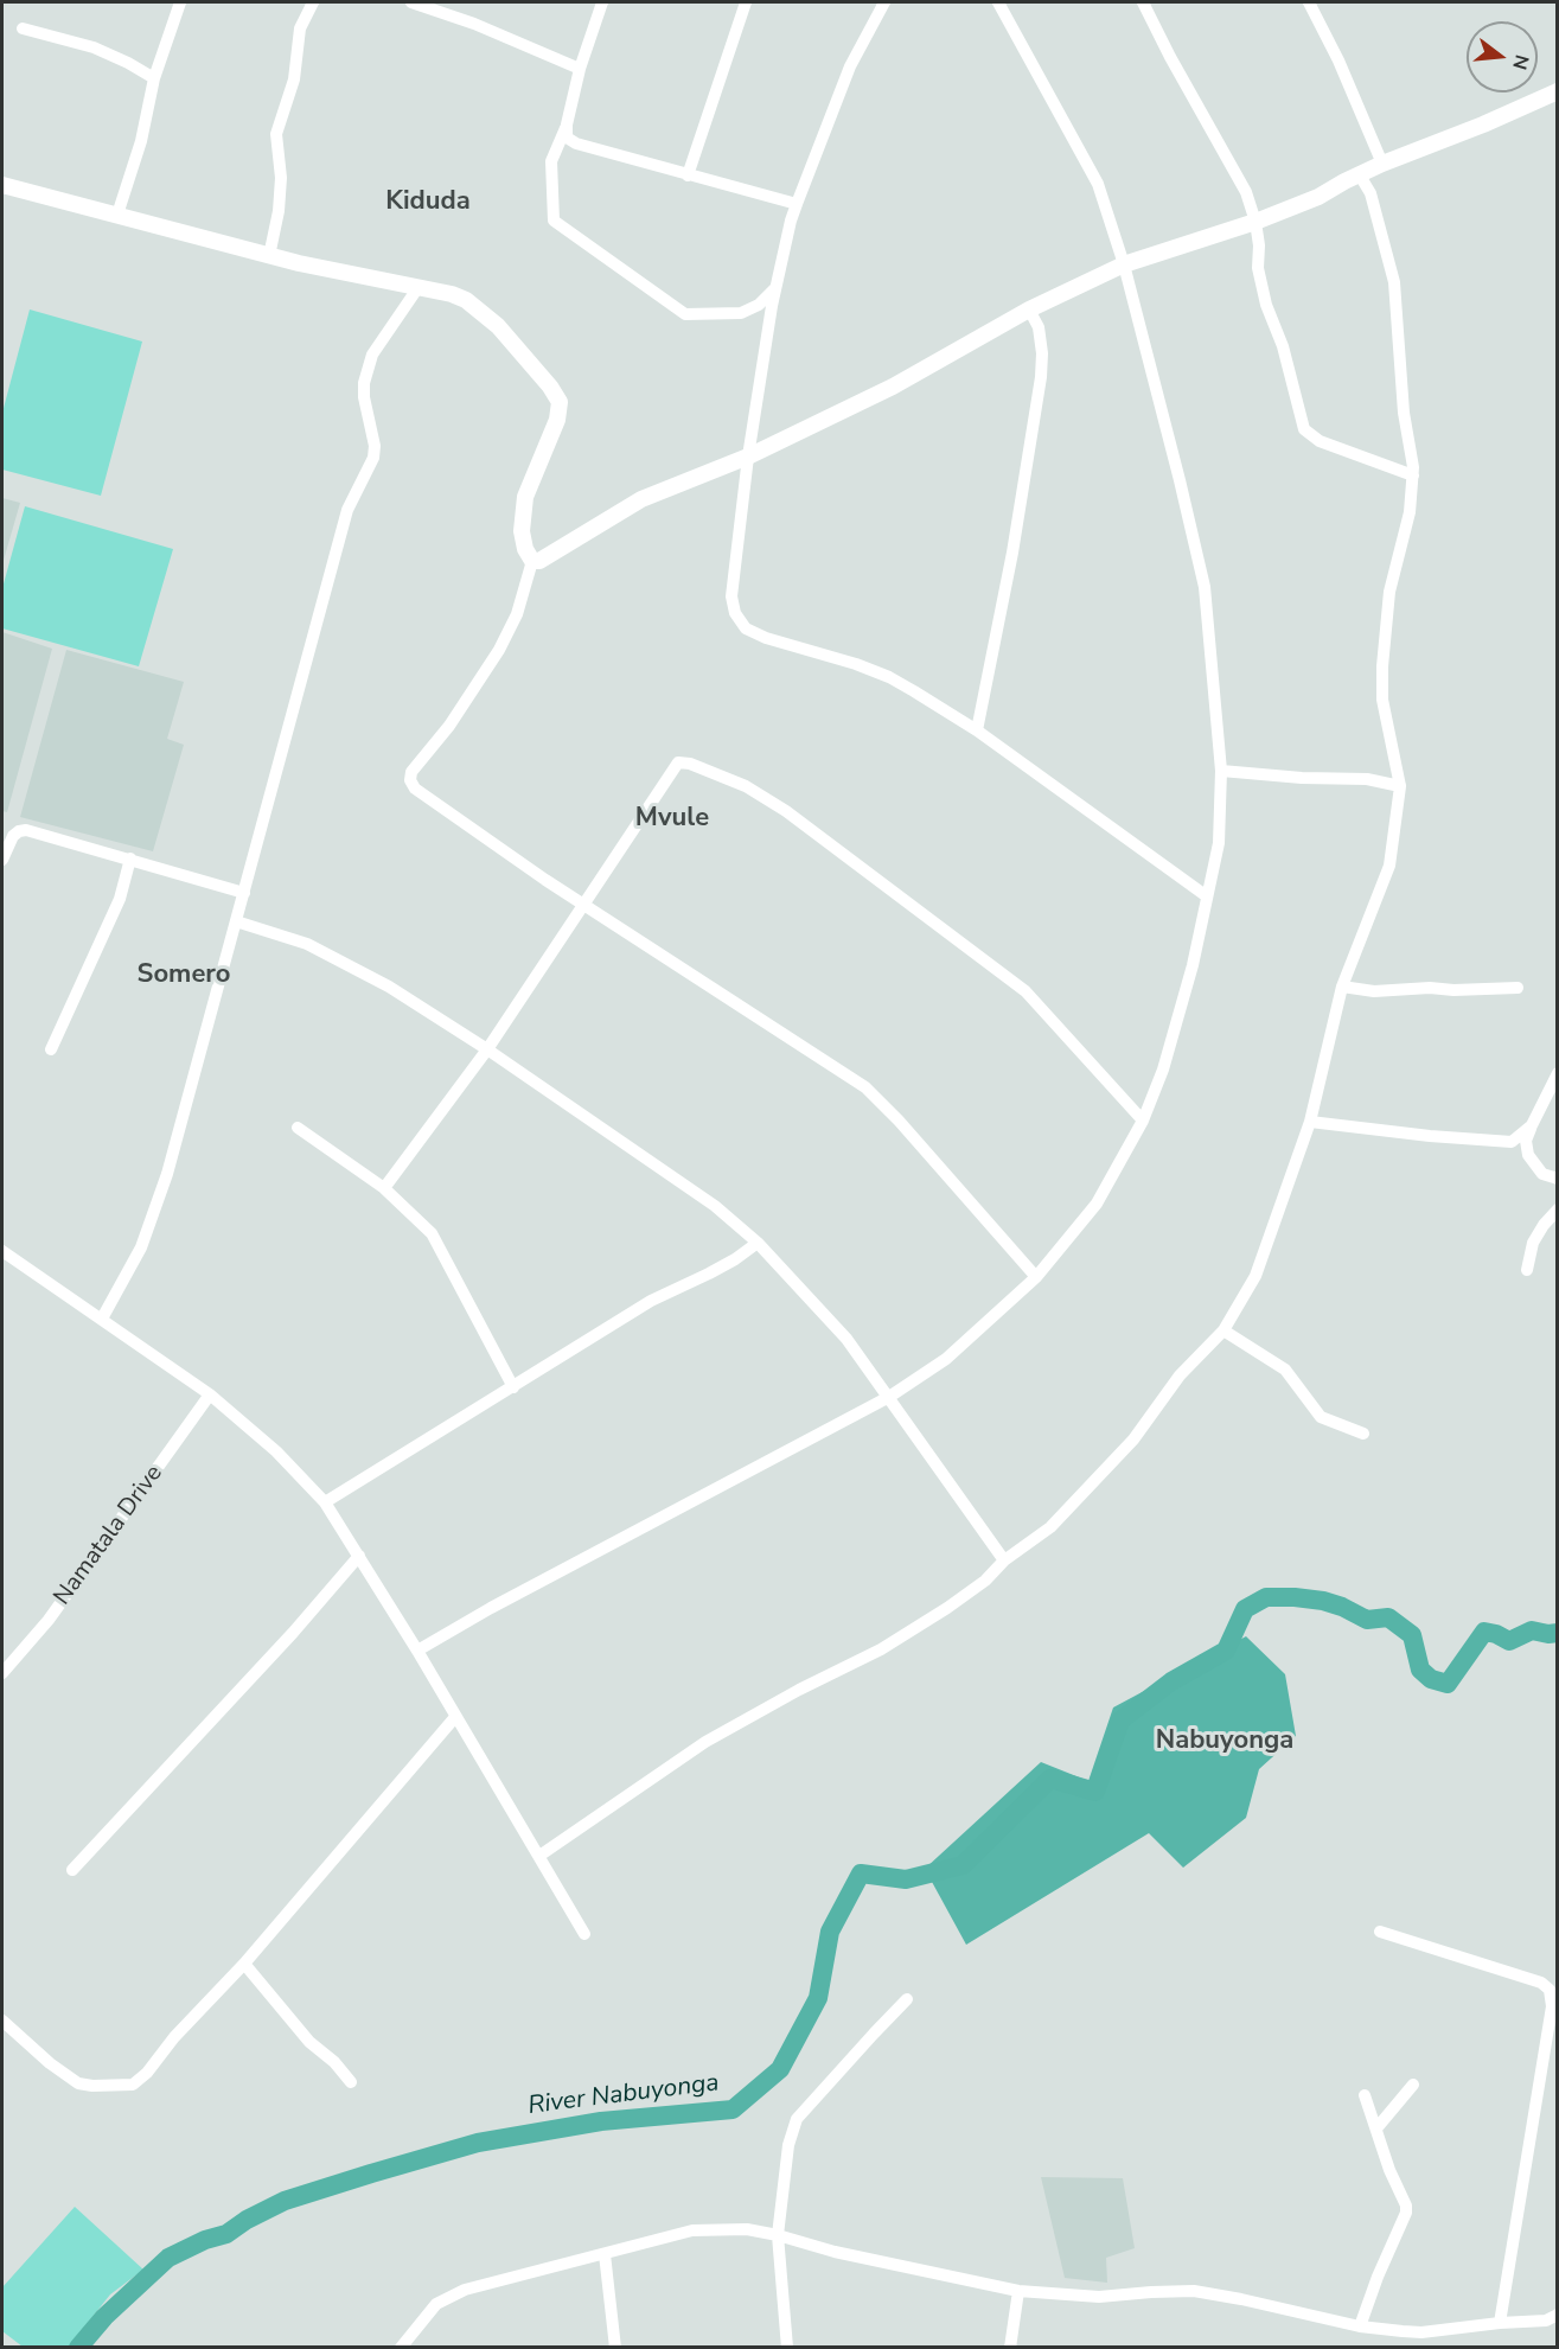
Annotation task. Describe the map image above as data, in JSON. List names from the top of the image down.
{
  "streets": {
    "street": ["Namatala Drive"]
  },
  "districts": [
    "Kiduda",
    "Mvule",
    "Somero",
    "Nabuyonga"
  ],
  "water": ["River Nabuyonga"],
  "north": "right"
}
